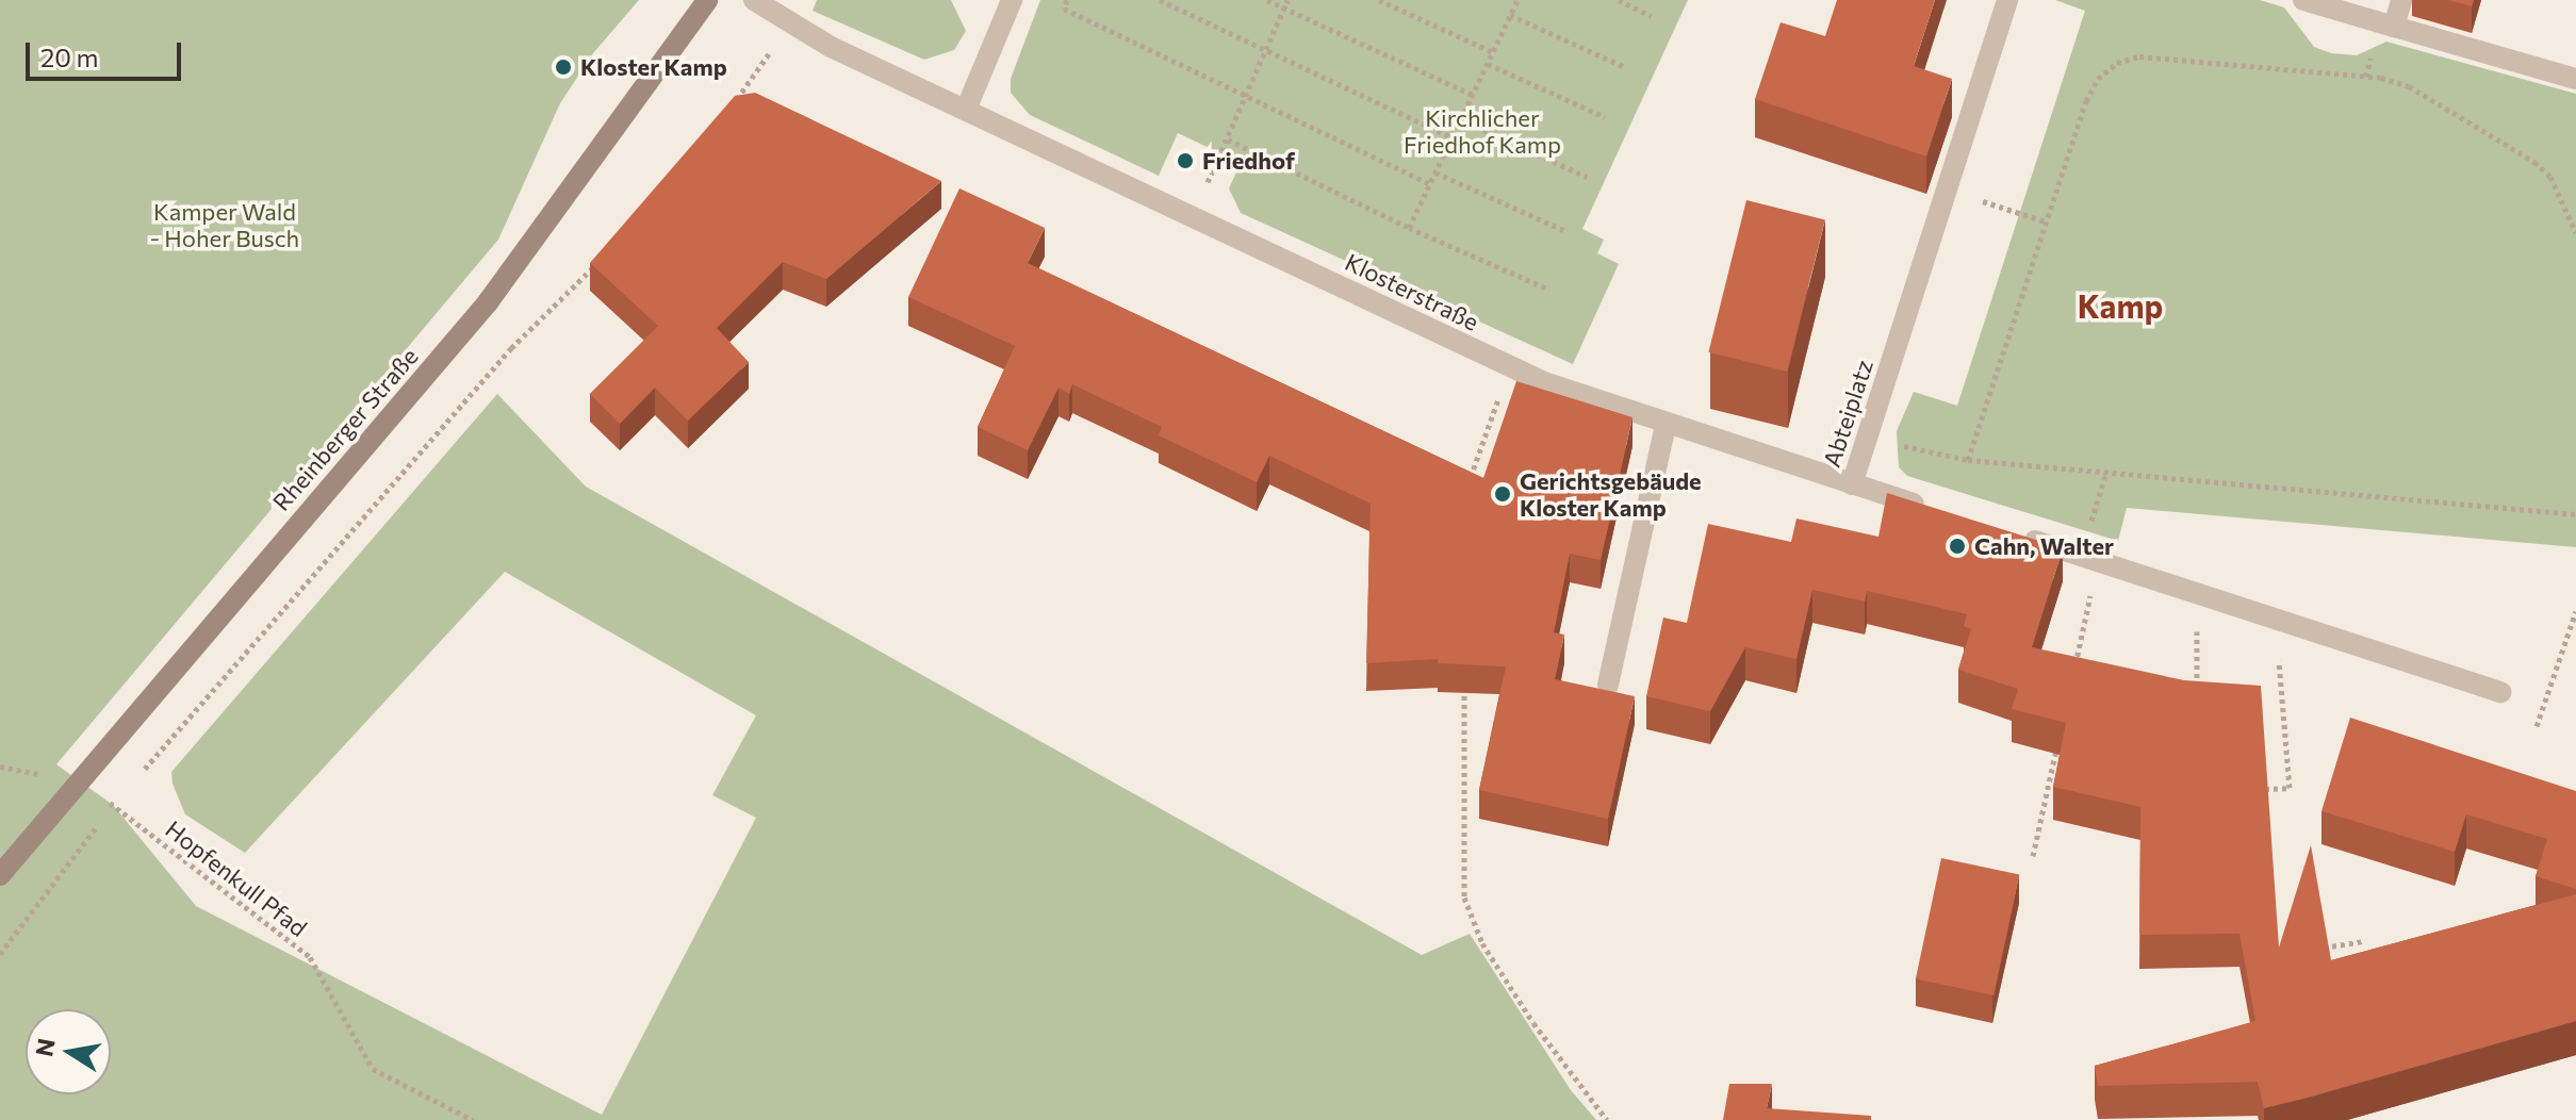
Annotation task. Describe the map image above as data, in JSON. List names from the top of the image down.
{
  "streets": {
    "main road": ["Rheinberger Straße"],
    "street": ["Klosterstraße", "Abteiplatz"],
    "path": ["Hopfenkull Pfad"]
  },
  "crossings": [
    ["Klosterstraße", "Abteiplatz"]
  ],
  "districts": ["Kamp"],
  "parks": ["Kirchlicher Friedhof Kamp", "Kamper Wald - Hoher Busch"],
  "places": [
    "Kloster Kamp",
    "Friedhof",
    "Gerichtsgebäude Kloster Kamp",
    "Cahn, Walter"
  ],
  "scale_bar": "20 m",
  "north": "left"
}
